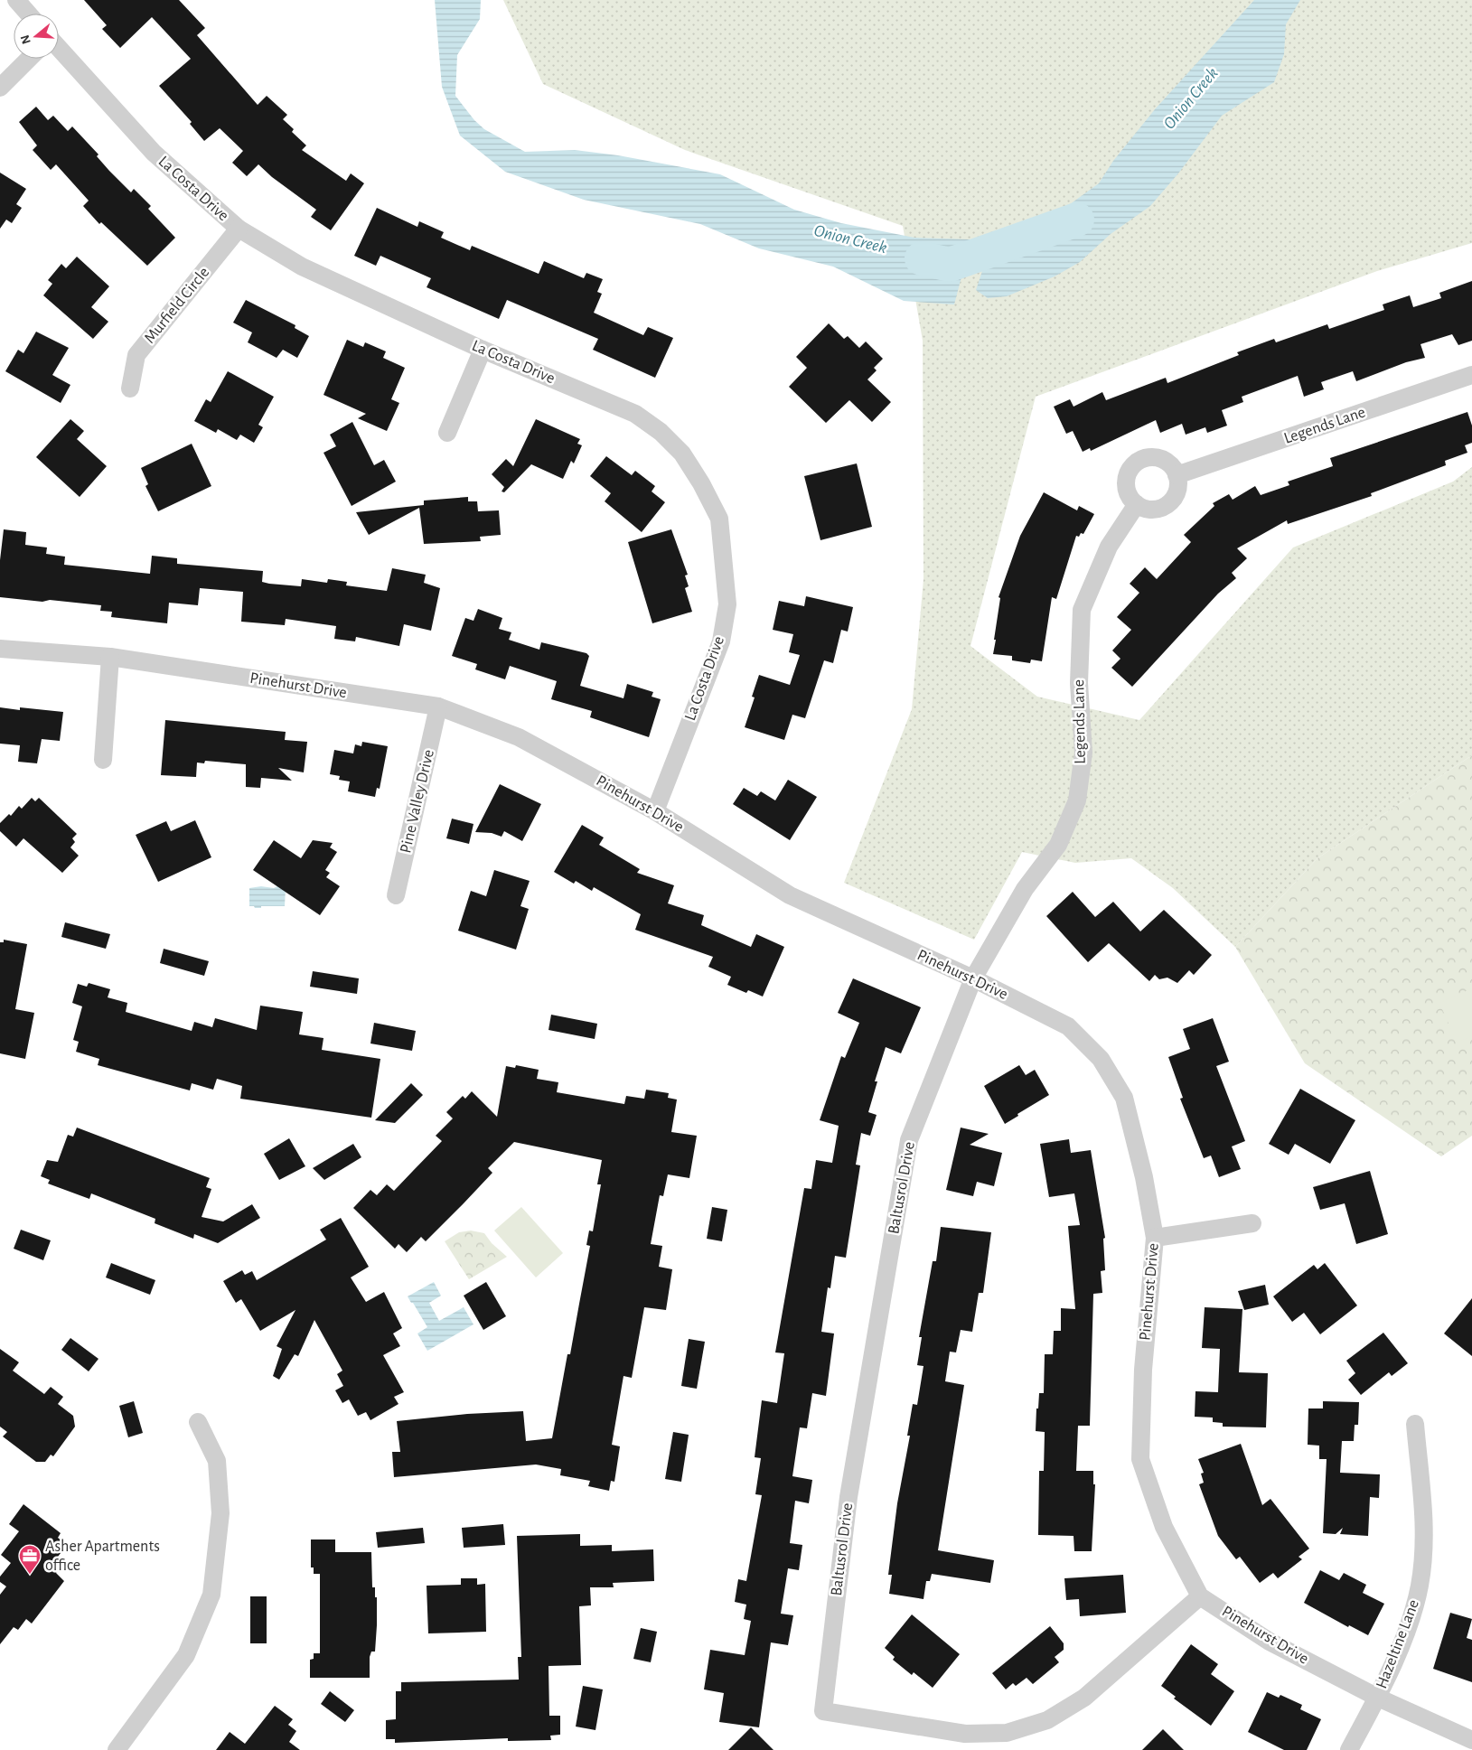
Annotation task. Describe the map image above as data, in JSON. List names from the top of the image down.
{
  "streets": {
    "street": [
      "La Costa Drive",
      "Murfield Circle",
      "Legends Lane",
      "Pinehurst Drive",
      "Pine Valley Drive",
      "Baltusrol Drive",
      "Hazeltine Lane"
    ]
  },
  "crossings": [
    ["La Costa Drive", "Murfield Circle"],
    ["La Costa Drive", "Pinehurst Drive"],
    ["Legends Lane", "Pinehurst Drive"],
    ["Legends Lane", "Baltusrol Drive"],
    ["Pinehurst Drive", "Pine Valley Drive"],
    ["Pinehurst Drive", "Baltusrol Drive"],
    ["Pinehurst Drive", "Hazeltine Lane"]
  ],
  "water": ["Onion Creek"],
  "places": {
    "office": ["Asher Apartments office"]
  },
  "north": "left"
}
